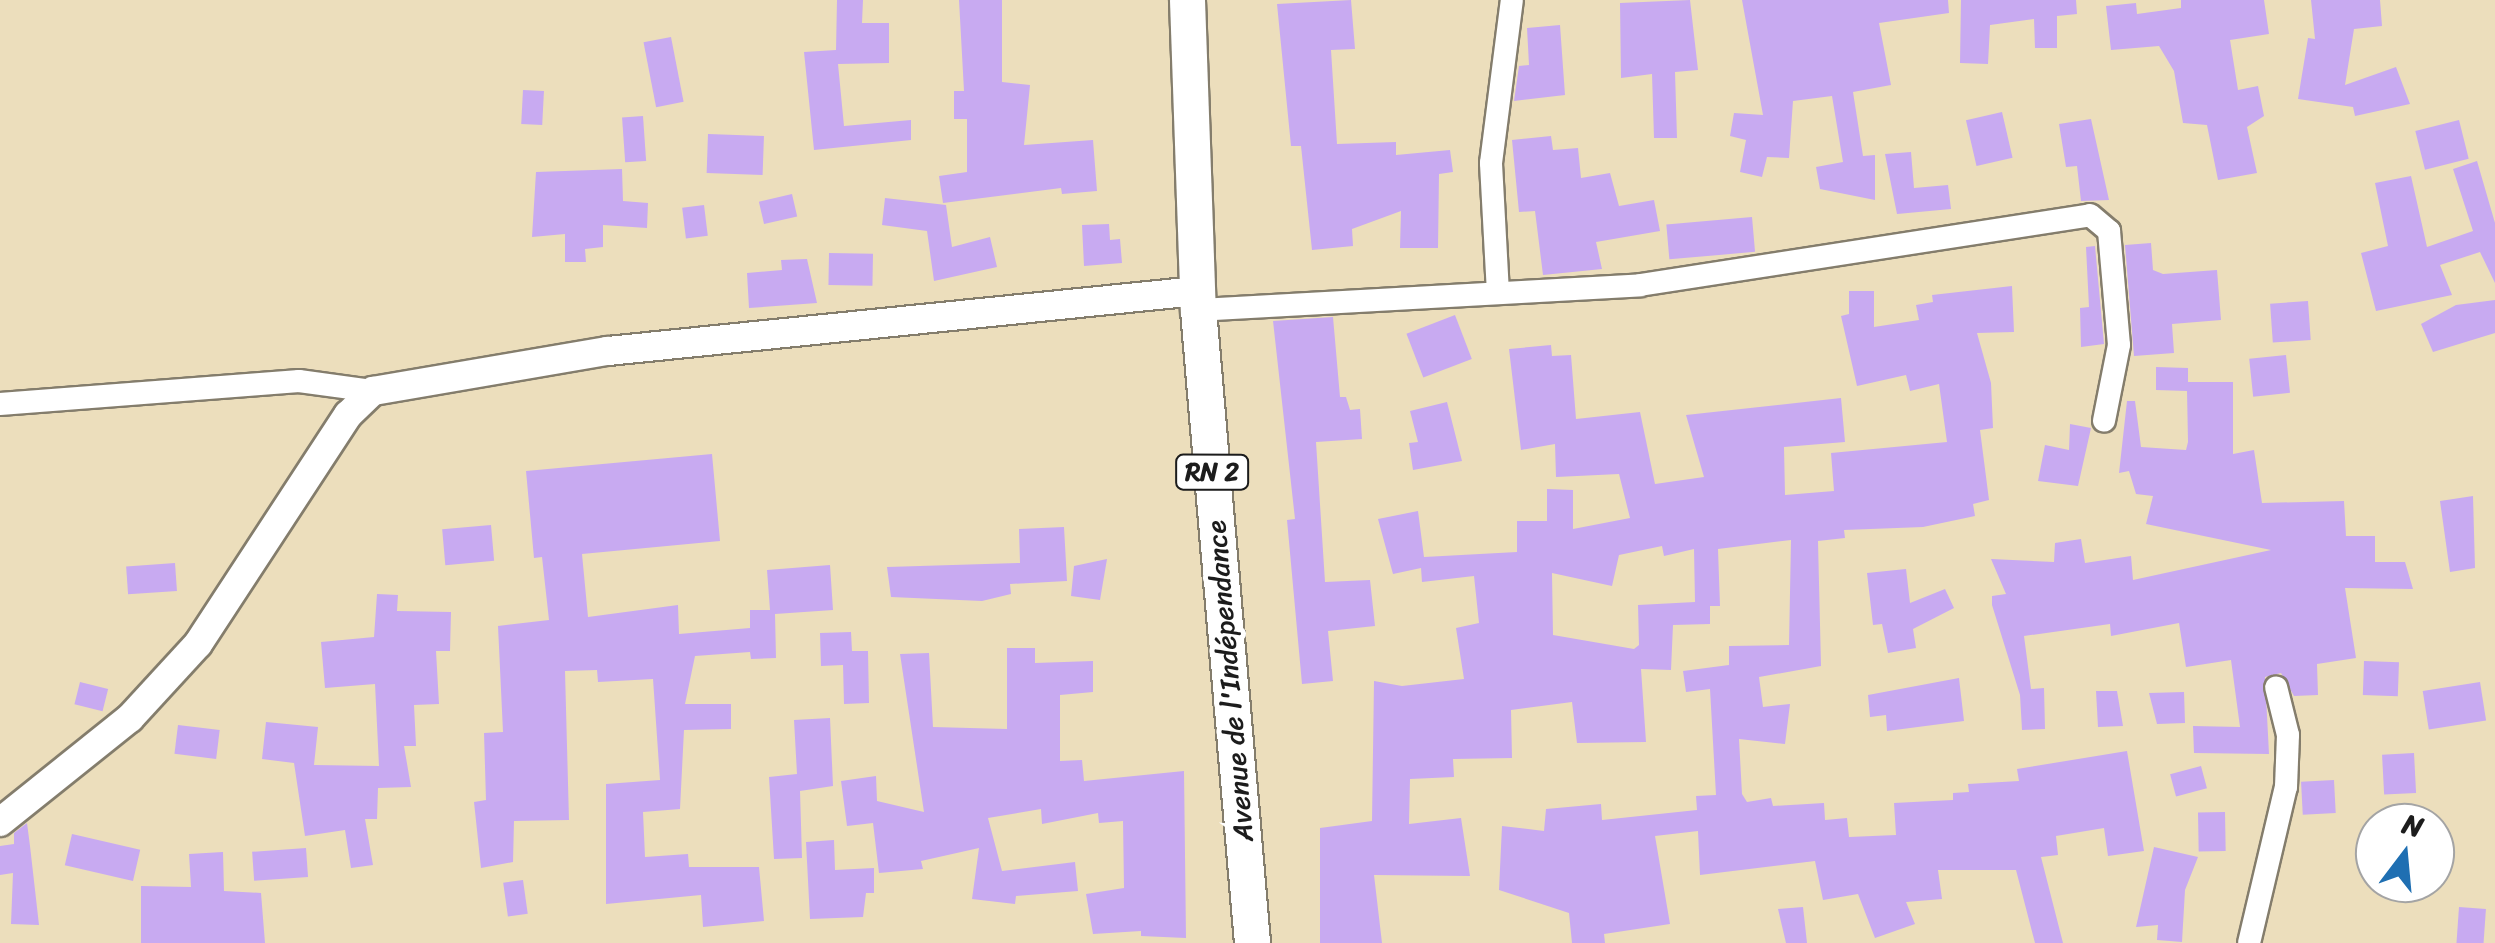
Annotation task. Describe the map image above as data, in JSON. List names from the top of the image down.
{
  "streets": {
    "main road": ["RN 2", "Avenue de l'Indépendance"]
  },
  "north": "top"
}
